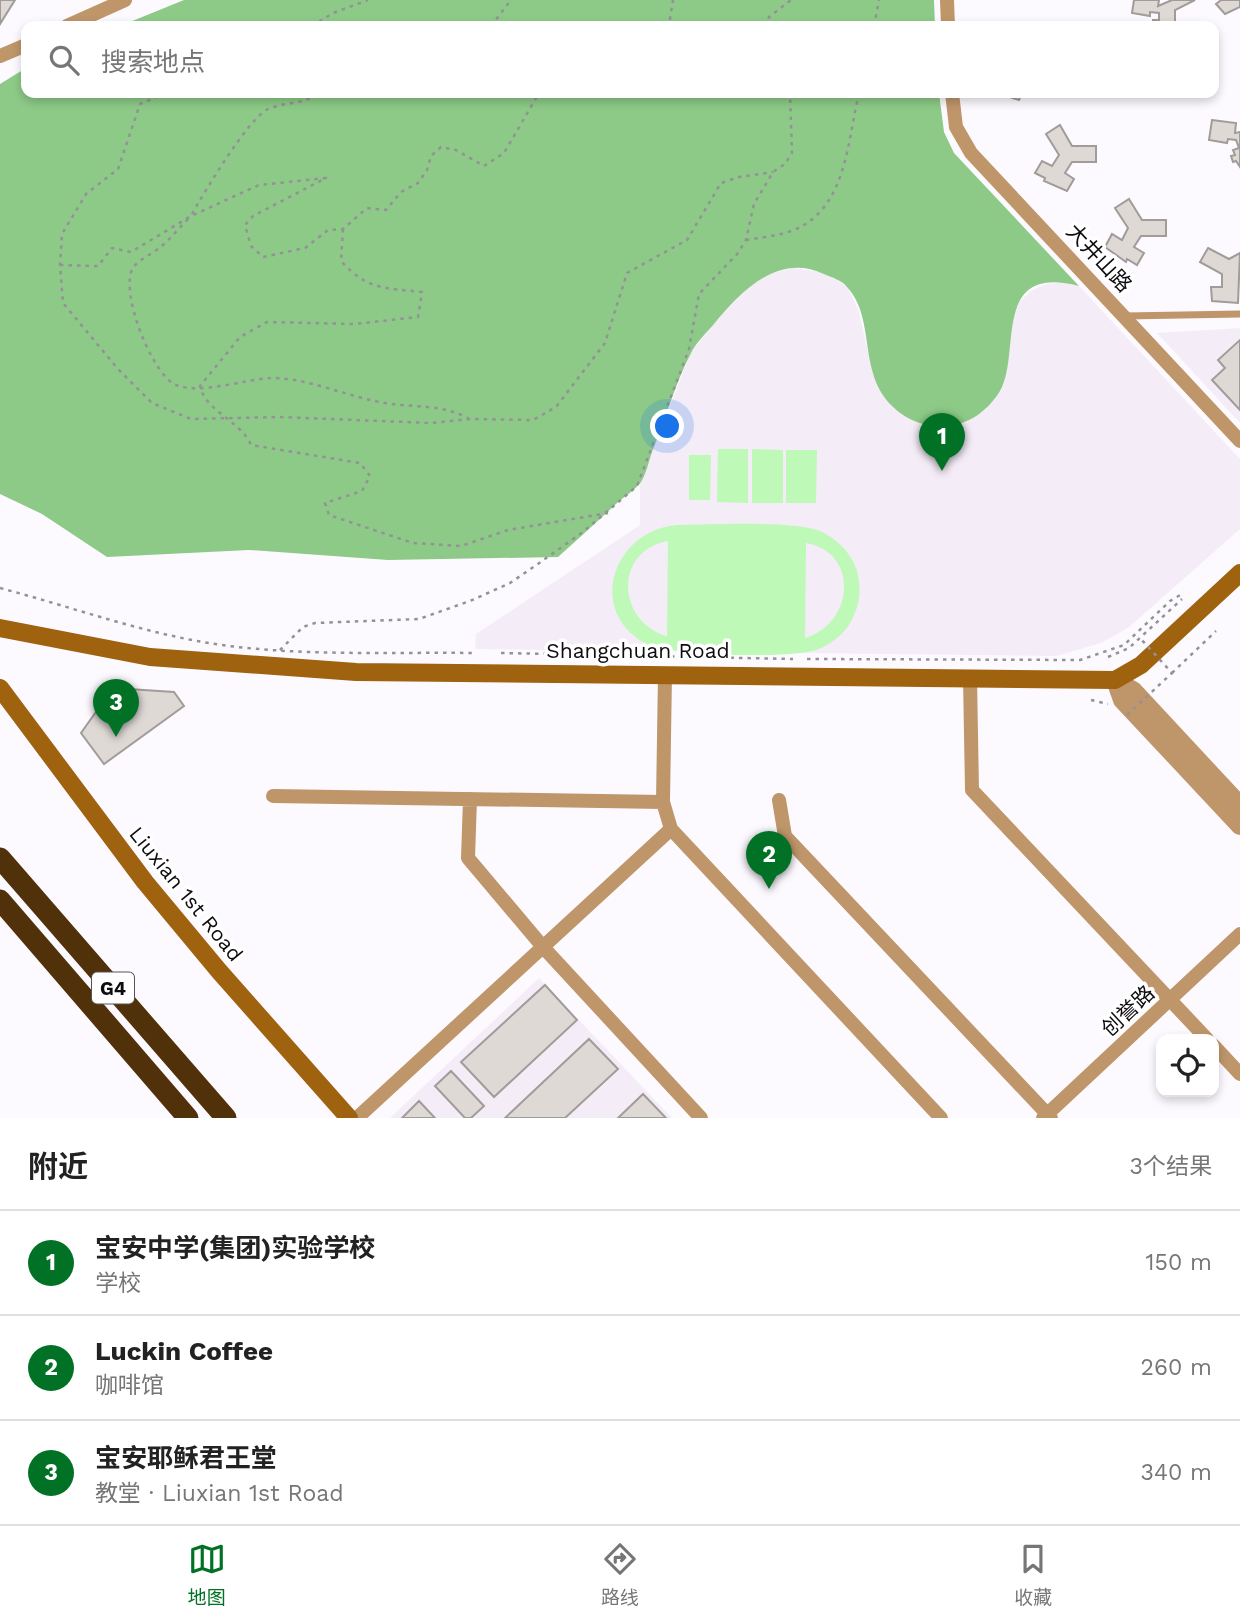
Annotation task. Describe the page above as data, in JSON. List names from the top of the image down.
{
  "streets": {
    "highway": ["G4"],
    "main road": ["Shangchuan Road", "Liuxian 1st Road"],
    "street": ["大井山路", "创誉路"]
  },
  "page": {
    "search": "搜索地点",
    "pins": ["1", "3", "2"],
    "heading": ["附近", "3个结果"],
    "list": [
      {
        "mark": "1",
        "name": "宝安中学(集团)实验学校",
        "note": "学校",
        "value": "150 m"
      },
      {
        "mark": "2",
        "name": "Luckin Coffee",
        "note": "咖啡馆",
        "value": "260 m"
      },
      {
        "mark": "3",
        "name": "宝安耶稣君王堂",
        "note": "教堂 · Liuxian 1st Road",
        "value": "340 m"
      }
    ],
    "nav": ["地图", "路线", "收藏"]
  }
}
